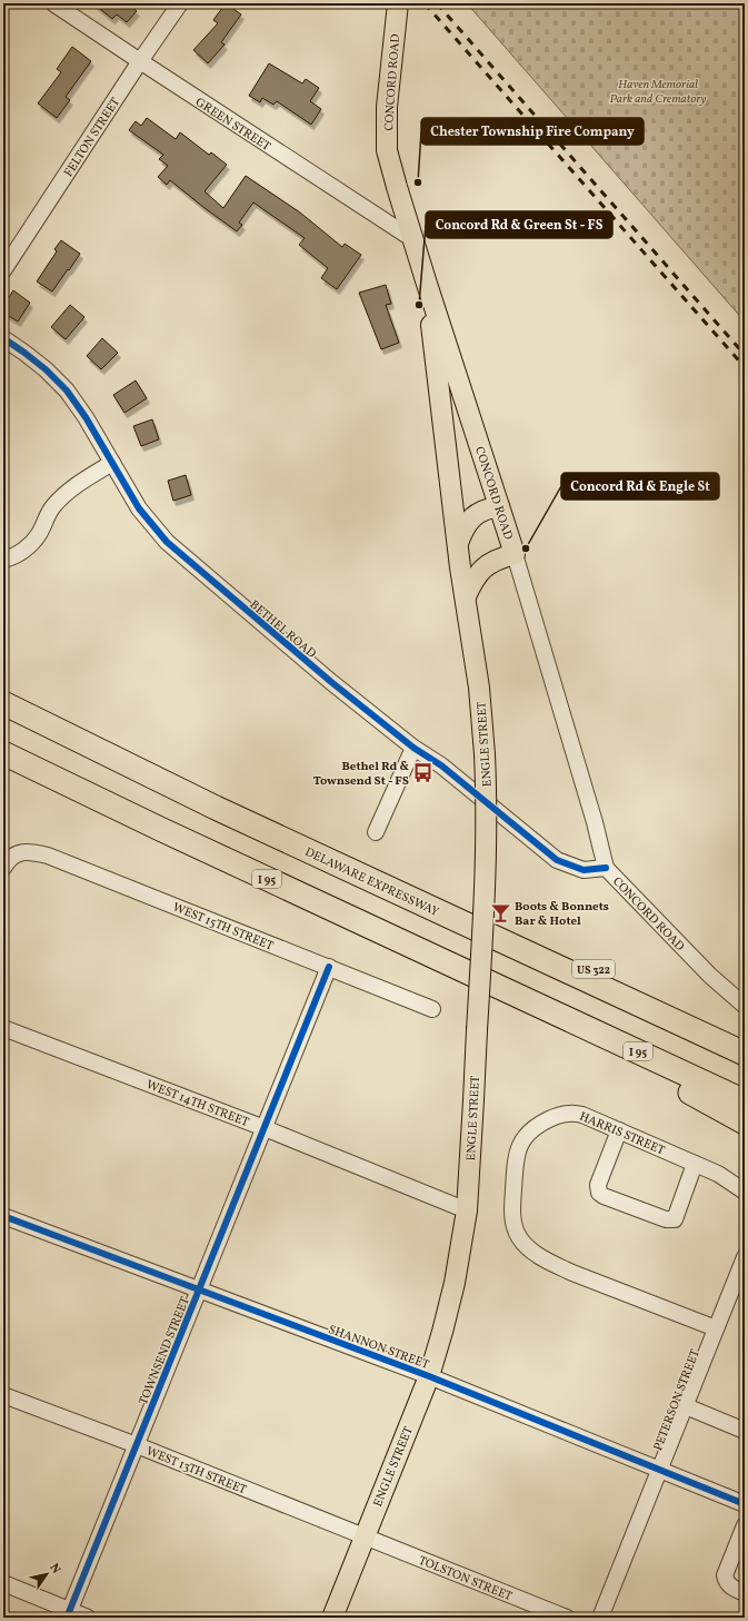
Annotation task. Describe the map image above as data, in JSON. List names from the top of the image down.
{
  "streets": {
    "highway": ["I 95", "DELAWARE EXPRESSWAY", "US 322"],
    "main road": ["CONCORD ROAD", "ENGLE STREET"],
    "street": [
      "GREEN STREET",
      "FELTON STREET",
      "BETHEL ROAD",
      "WEST 15TH STREET",
      "WEST 14TH STREET",
      "HARRIS STREET",
      "SHANNON STREET",
      "TOWNSEND STREET",
      "PETERSON STREET",
      "WEST 13TH STREET",
      "TOLSTON STREET"
    ]
  },
  "crossings": [
    ["CONCORD ROAD", "GREEN STREET"],
    ["CONCORD ROAD", "BETHEL ROAD"],
    ["CONCORD ROAD", "ENGLE STREET"],
    ["GREEN STREET", "FELTON STREET"],
    ["ENGLE STREET", "WEST 14TH STREET"],
    ["ENGLE STREET", "SHANNON STREET"],
    ["ENGLE STREET", "WEST 13TH STREET"],
    ["ENGLE STREET", "TOLSTON STREET"],
    ["DELAWARE EXPRESSWAY", "US 322"],
    ["WEST 15TH STREET", "TOWNSEND STREET"],
    ["WEST 14TH STREET", "TOWNSEND STREET"],
    ["HARRIS STREET", "PETERSON STREET"],
    ["SHANNON STREET", "TOWNSEND STREET"],
    ["SHANNON STREET", "PETERSON STREET"],
    ["TOWNSEND STREET", "WEST 13TH STREET"],
    ["WEST 13TH STREET", "TOLSTON STREET"]
  ],
  "parks": ["Haven Memorial Park and Crematory"],
  "places": {
    "other": ["Chester Township Fire Company", "Concord Rd & Green St - FS", "Concord Rd & Engle St"],
    "bus stop": ["Bethel Rd & Townsend St - FS"],
    "bar": ["Boots & Bonnets Bar & Hotel"]
  },
  "north": "top right"
}
